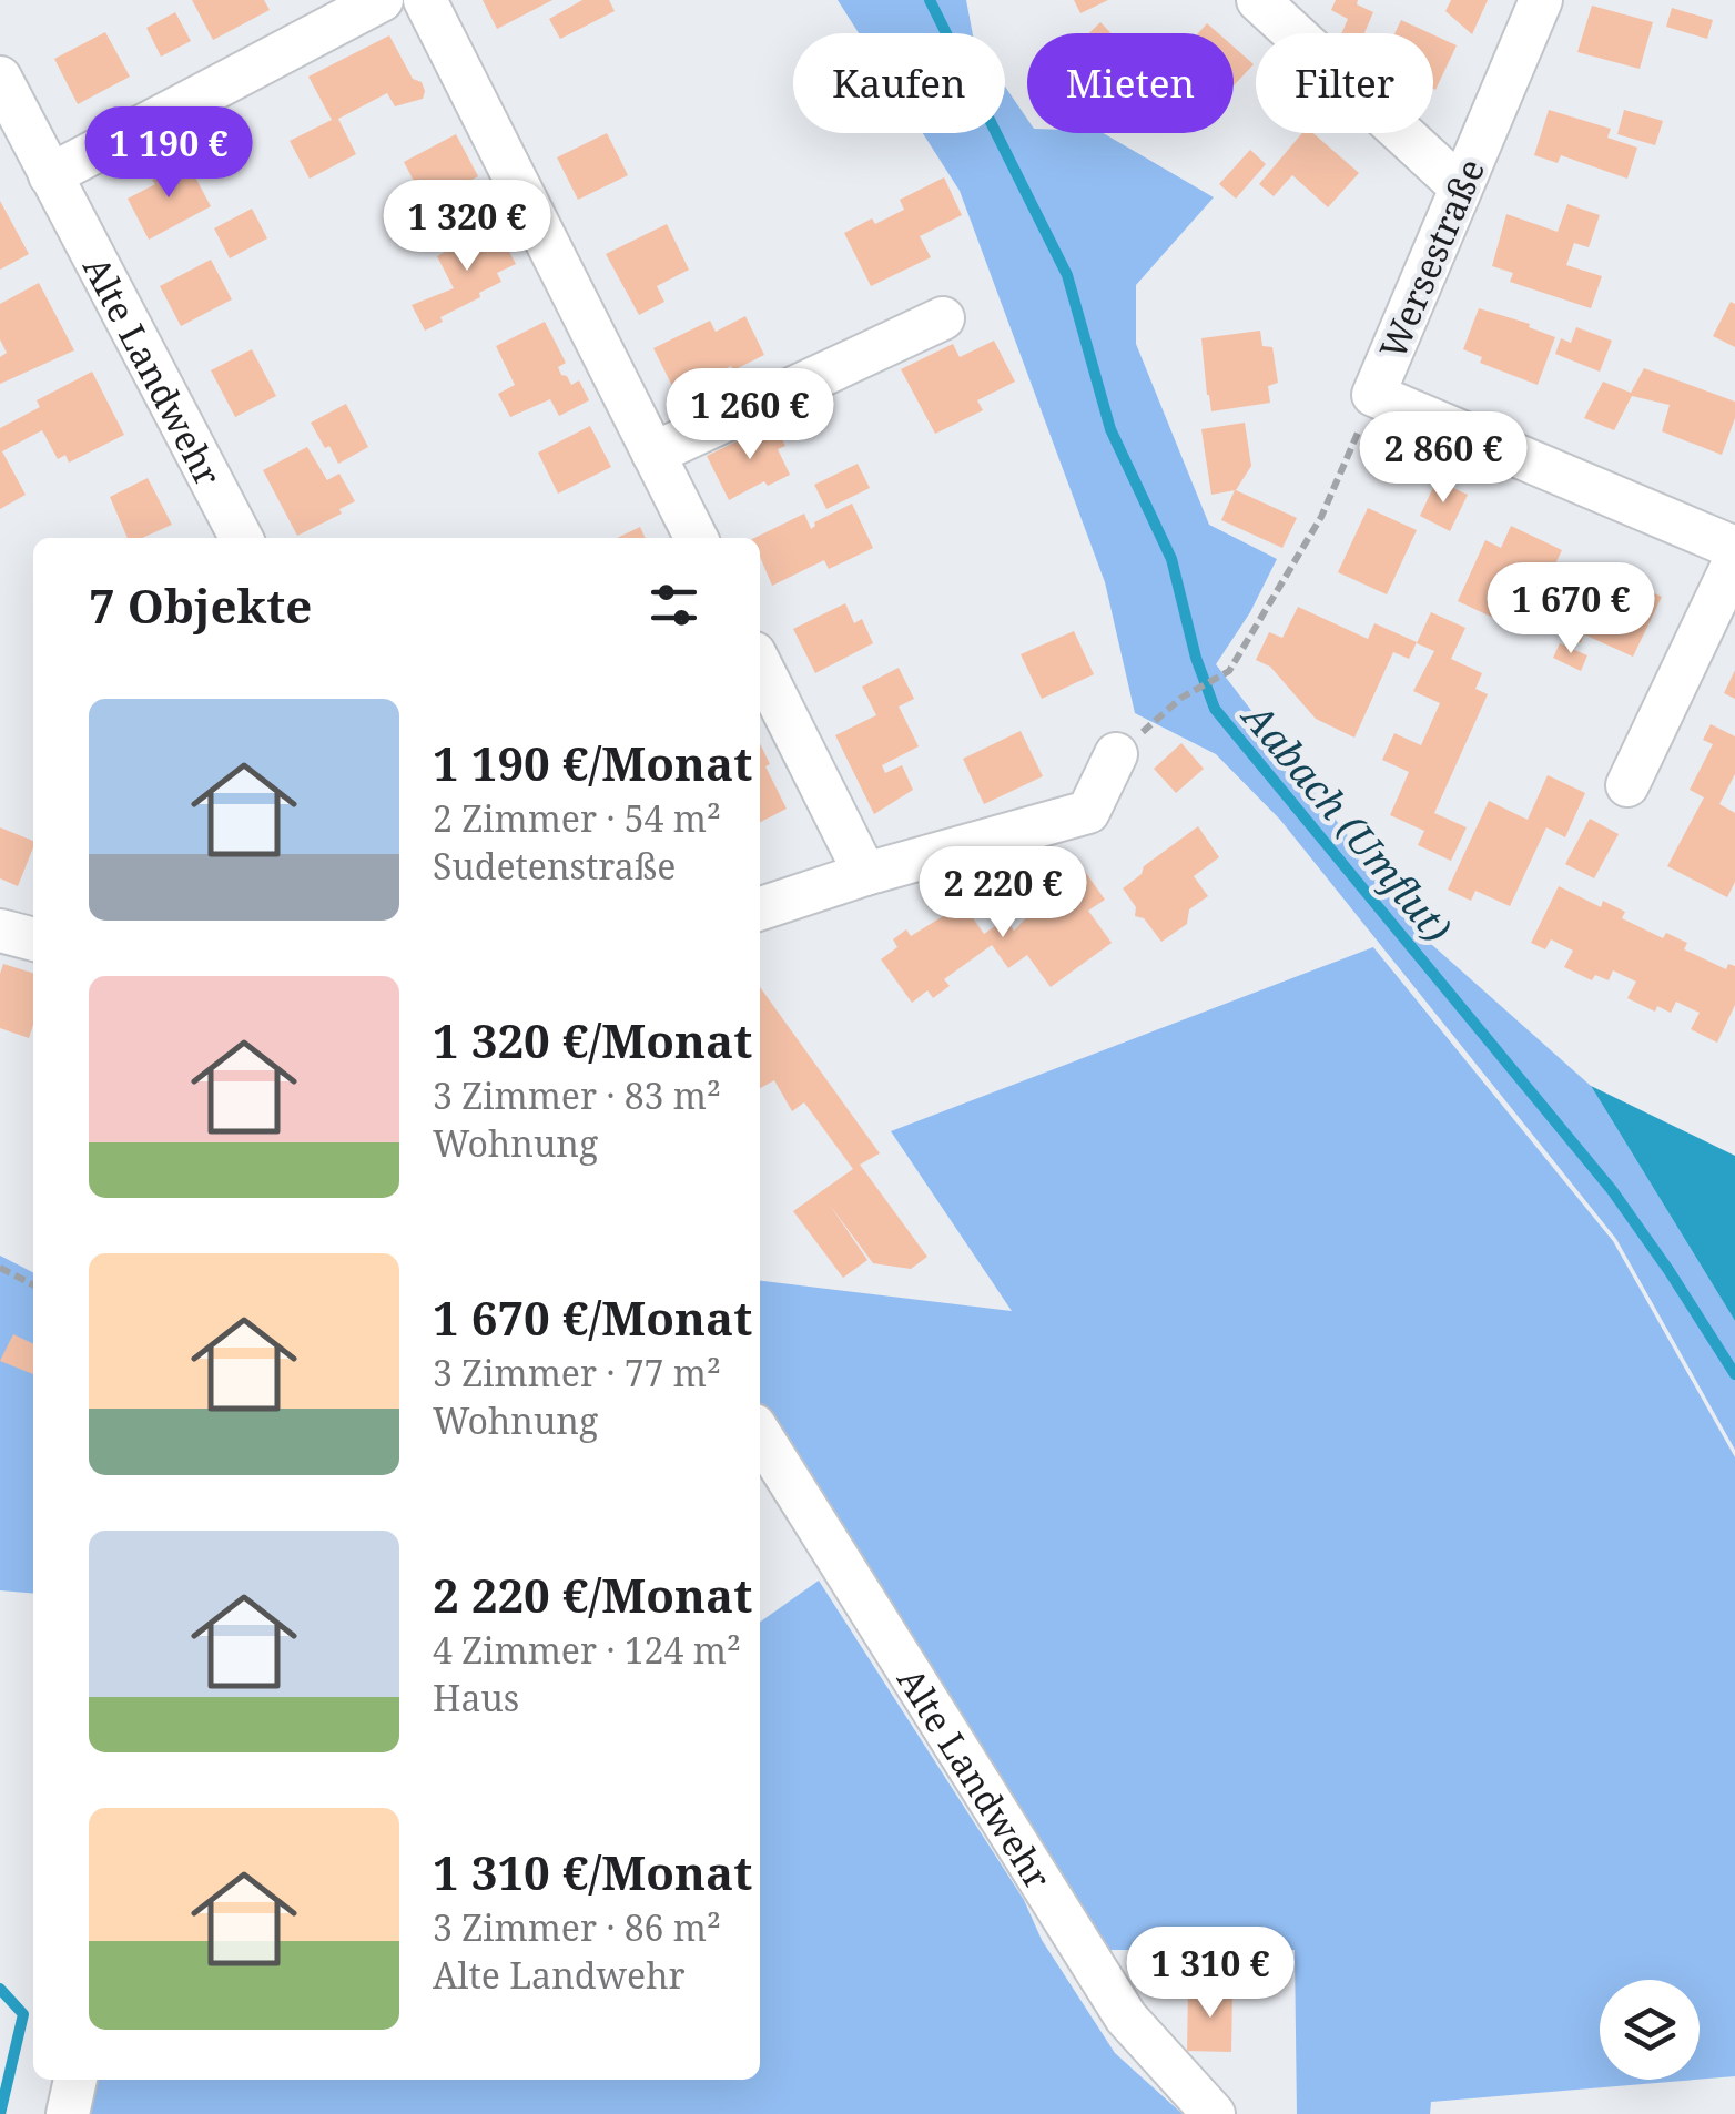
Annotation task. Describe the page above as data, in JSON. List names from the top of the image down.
{
  "streets": {
    "street": ["Wersestraße", "Alte Landwehr"]
  },
  "water": ["Aabach (Umflut)"],
  "page": {
    "chip": ["Kaufen", "Mieten", "Filter"],
    "price": [
      "1 190 €",
      "1 320 €",
      "1 260 €",
      "2 860 €",
      "1 670 €",
      "2 220 €",
      "1 310 €"
    ],
    "heading": "7 Objekte",
    "list": [
      {
        "name": "1 190 €/Monat",
        "note": "2 Zimmer · 54 m² · Sudetenstraße"
      },
      {
        "name": "1 320 €/Monat",
        "note": "3 Zimmer · 83 m² · Wohnung"
      },
      {
        "name": "1 670 €/Monat",
        "note": "3 Zimmer · 77 m² · Wohnung"
      },
      {
        "name": "2 220 €/Monat",
        "note": "4 Zimmer · 124 m² · Haus"
      },
      {
        "name": "1 310 €/Monat",
        "note": "3 Zimmer · 86 m² · Alte Landwehr"
      }
    ]
  }
}
